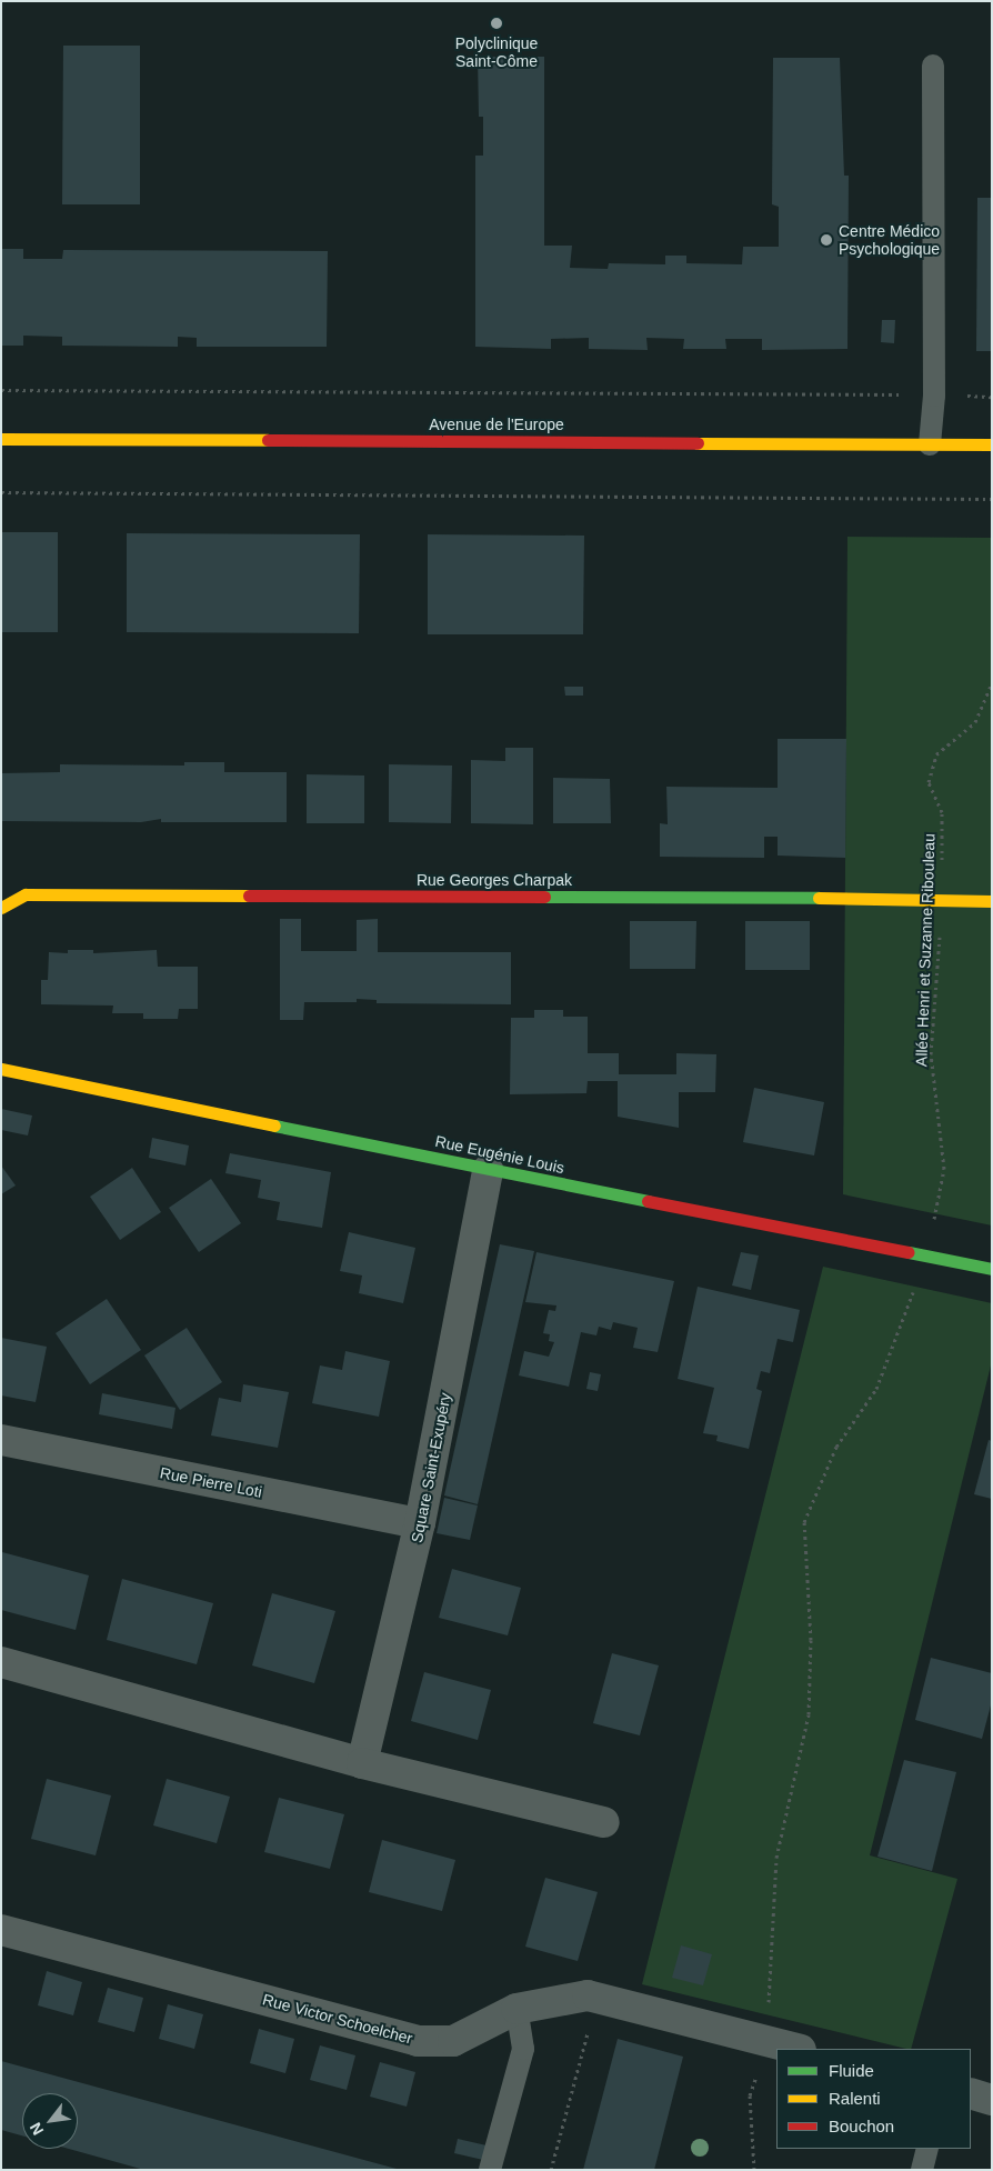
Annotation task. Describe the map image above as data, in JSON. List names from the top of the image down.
{
  "streets": {
    "street": [
      "Avenue de l'Europe",
      "Rue Georges Charpak",
      "Rue Eugénie Louis",
      "Square Saint-Exupéry",
      "Rue Pierre Loti",
      "Rue Victor Schoelcher"
    ],
    "path": ["Allée Henri et Suzanne Ribouleau"]
  },
  "crossings": [
    ["Rue Georges Charpak", "Allée Henri et Suzanne Ribouleau"],
    ["Allée Henri et Suzanne Ribouleau", "Rue Eugénie Louis"],
    ["Allée Henri et Suzanne Ribouleau", "Rue Victor Schoelcher"],
    ["Rue Eugénie Louis", "Square Saint-Exupéry"],
    ["Square Saint-Exupéry", "Rue Pierre Loti"]
  ],
  "places": ["Polyclinique Saint-Côme", "Centre Médico Psychologique"],
  "legend": ["Fluide", "Ralenti", "Bouchon"],
  "north": "bottom left"
}
